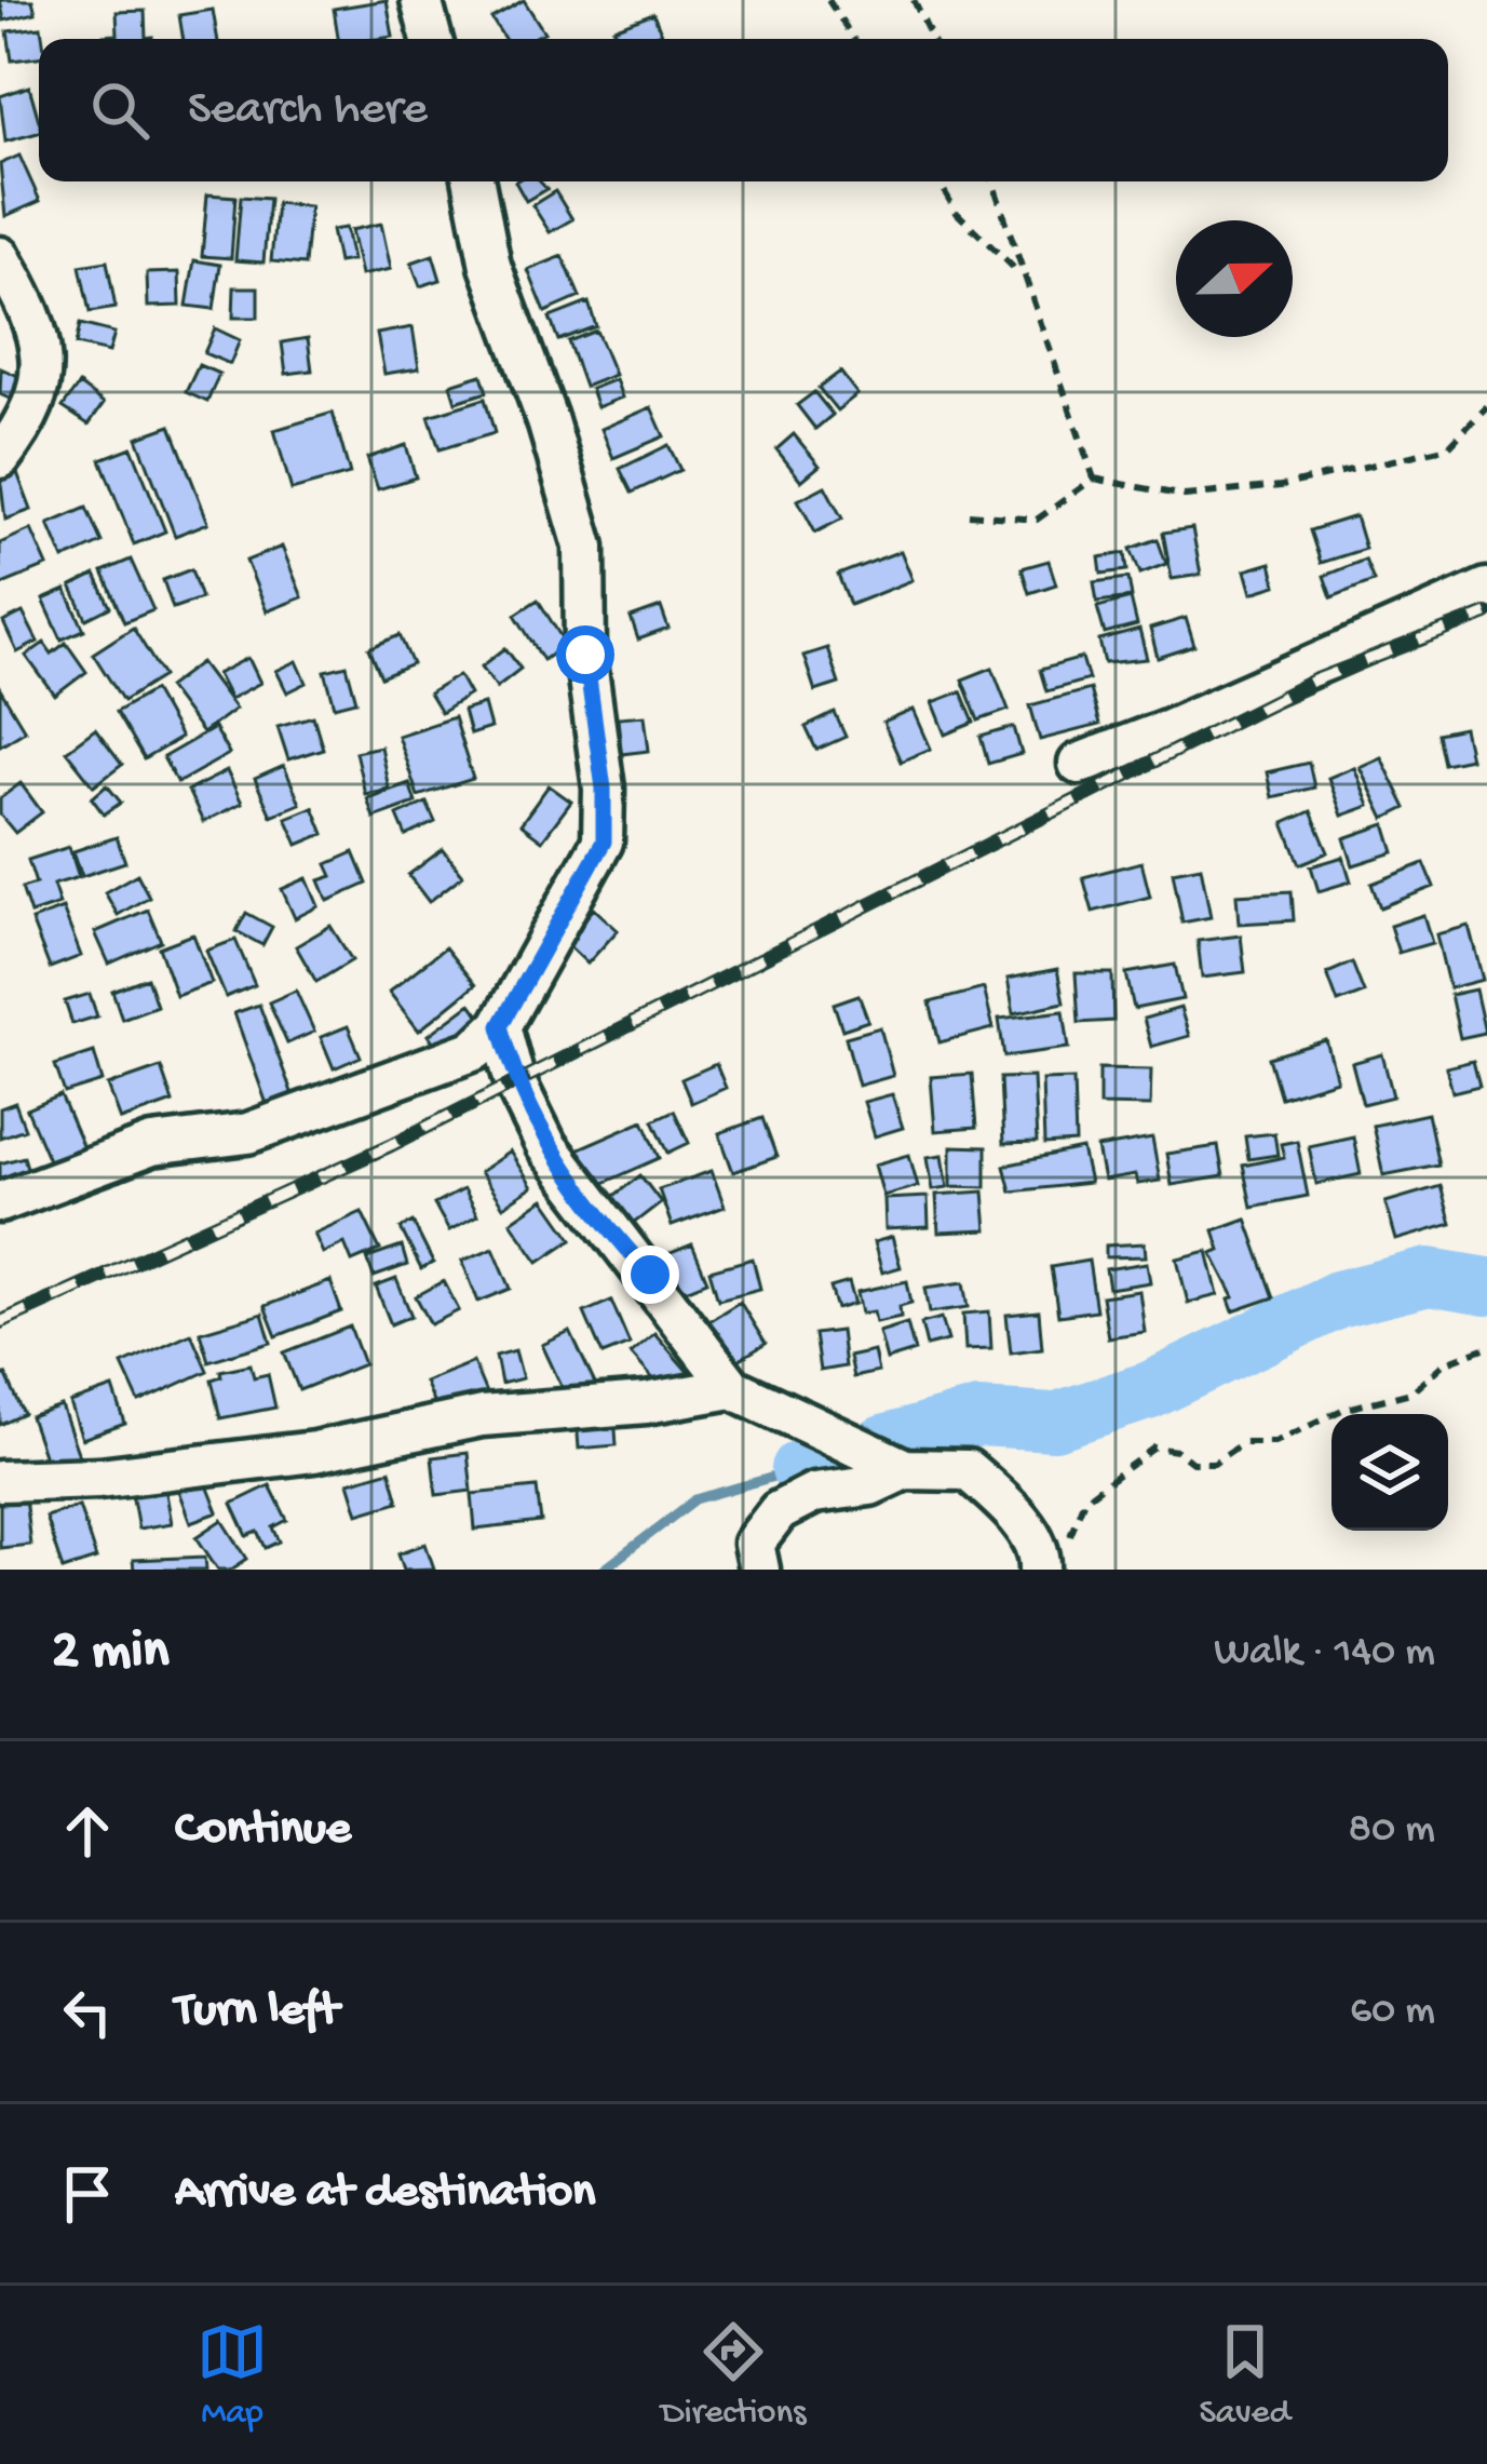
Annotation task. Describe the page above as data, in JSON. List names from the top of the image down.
{
  "north": "right",
  "page": {
    "search": "Search here",
    "heading": ["2 min", "Walk · 140 m"],
    "list": [
      ["Continue", "80 m"],
      ["Turn left", "60 m"],
      "Arrive at destination"
    ],
    "nav": ["Map", "Directions", "Saved"]
  }
}
